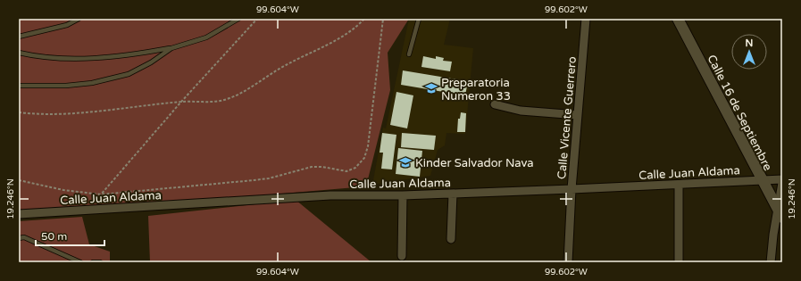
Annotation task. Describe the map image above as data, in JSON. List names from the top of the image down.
{
  "streets": {
    "street": ["Calle 16 de Septiembre", "Calle Vicente Guerrero", "Calle Juan Aldama"]
  },
  "crossings": [
    ["Calle 16 de Septiembre", "Calle Juan Aldama"],
    ["Calle Vicente Guerrero", "Calle Juan Aldama"]
  ],
  "places": {
    "school or university": ["Preparatoria Numeron 33", "Kinder Salvador Nava"]
  },
  "scale_bar": "50 m",
  "north": "top",
  "coordinates": ["99.604°W", "99.602°W", "19.246°N"]
}
